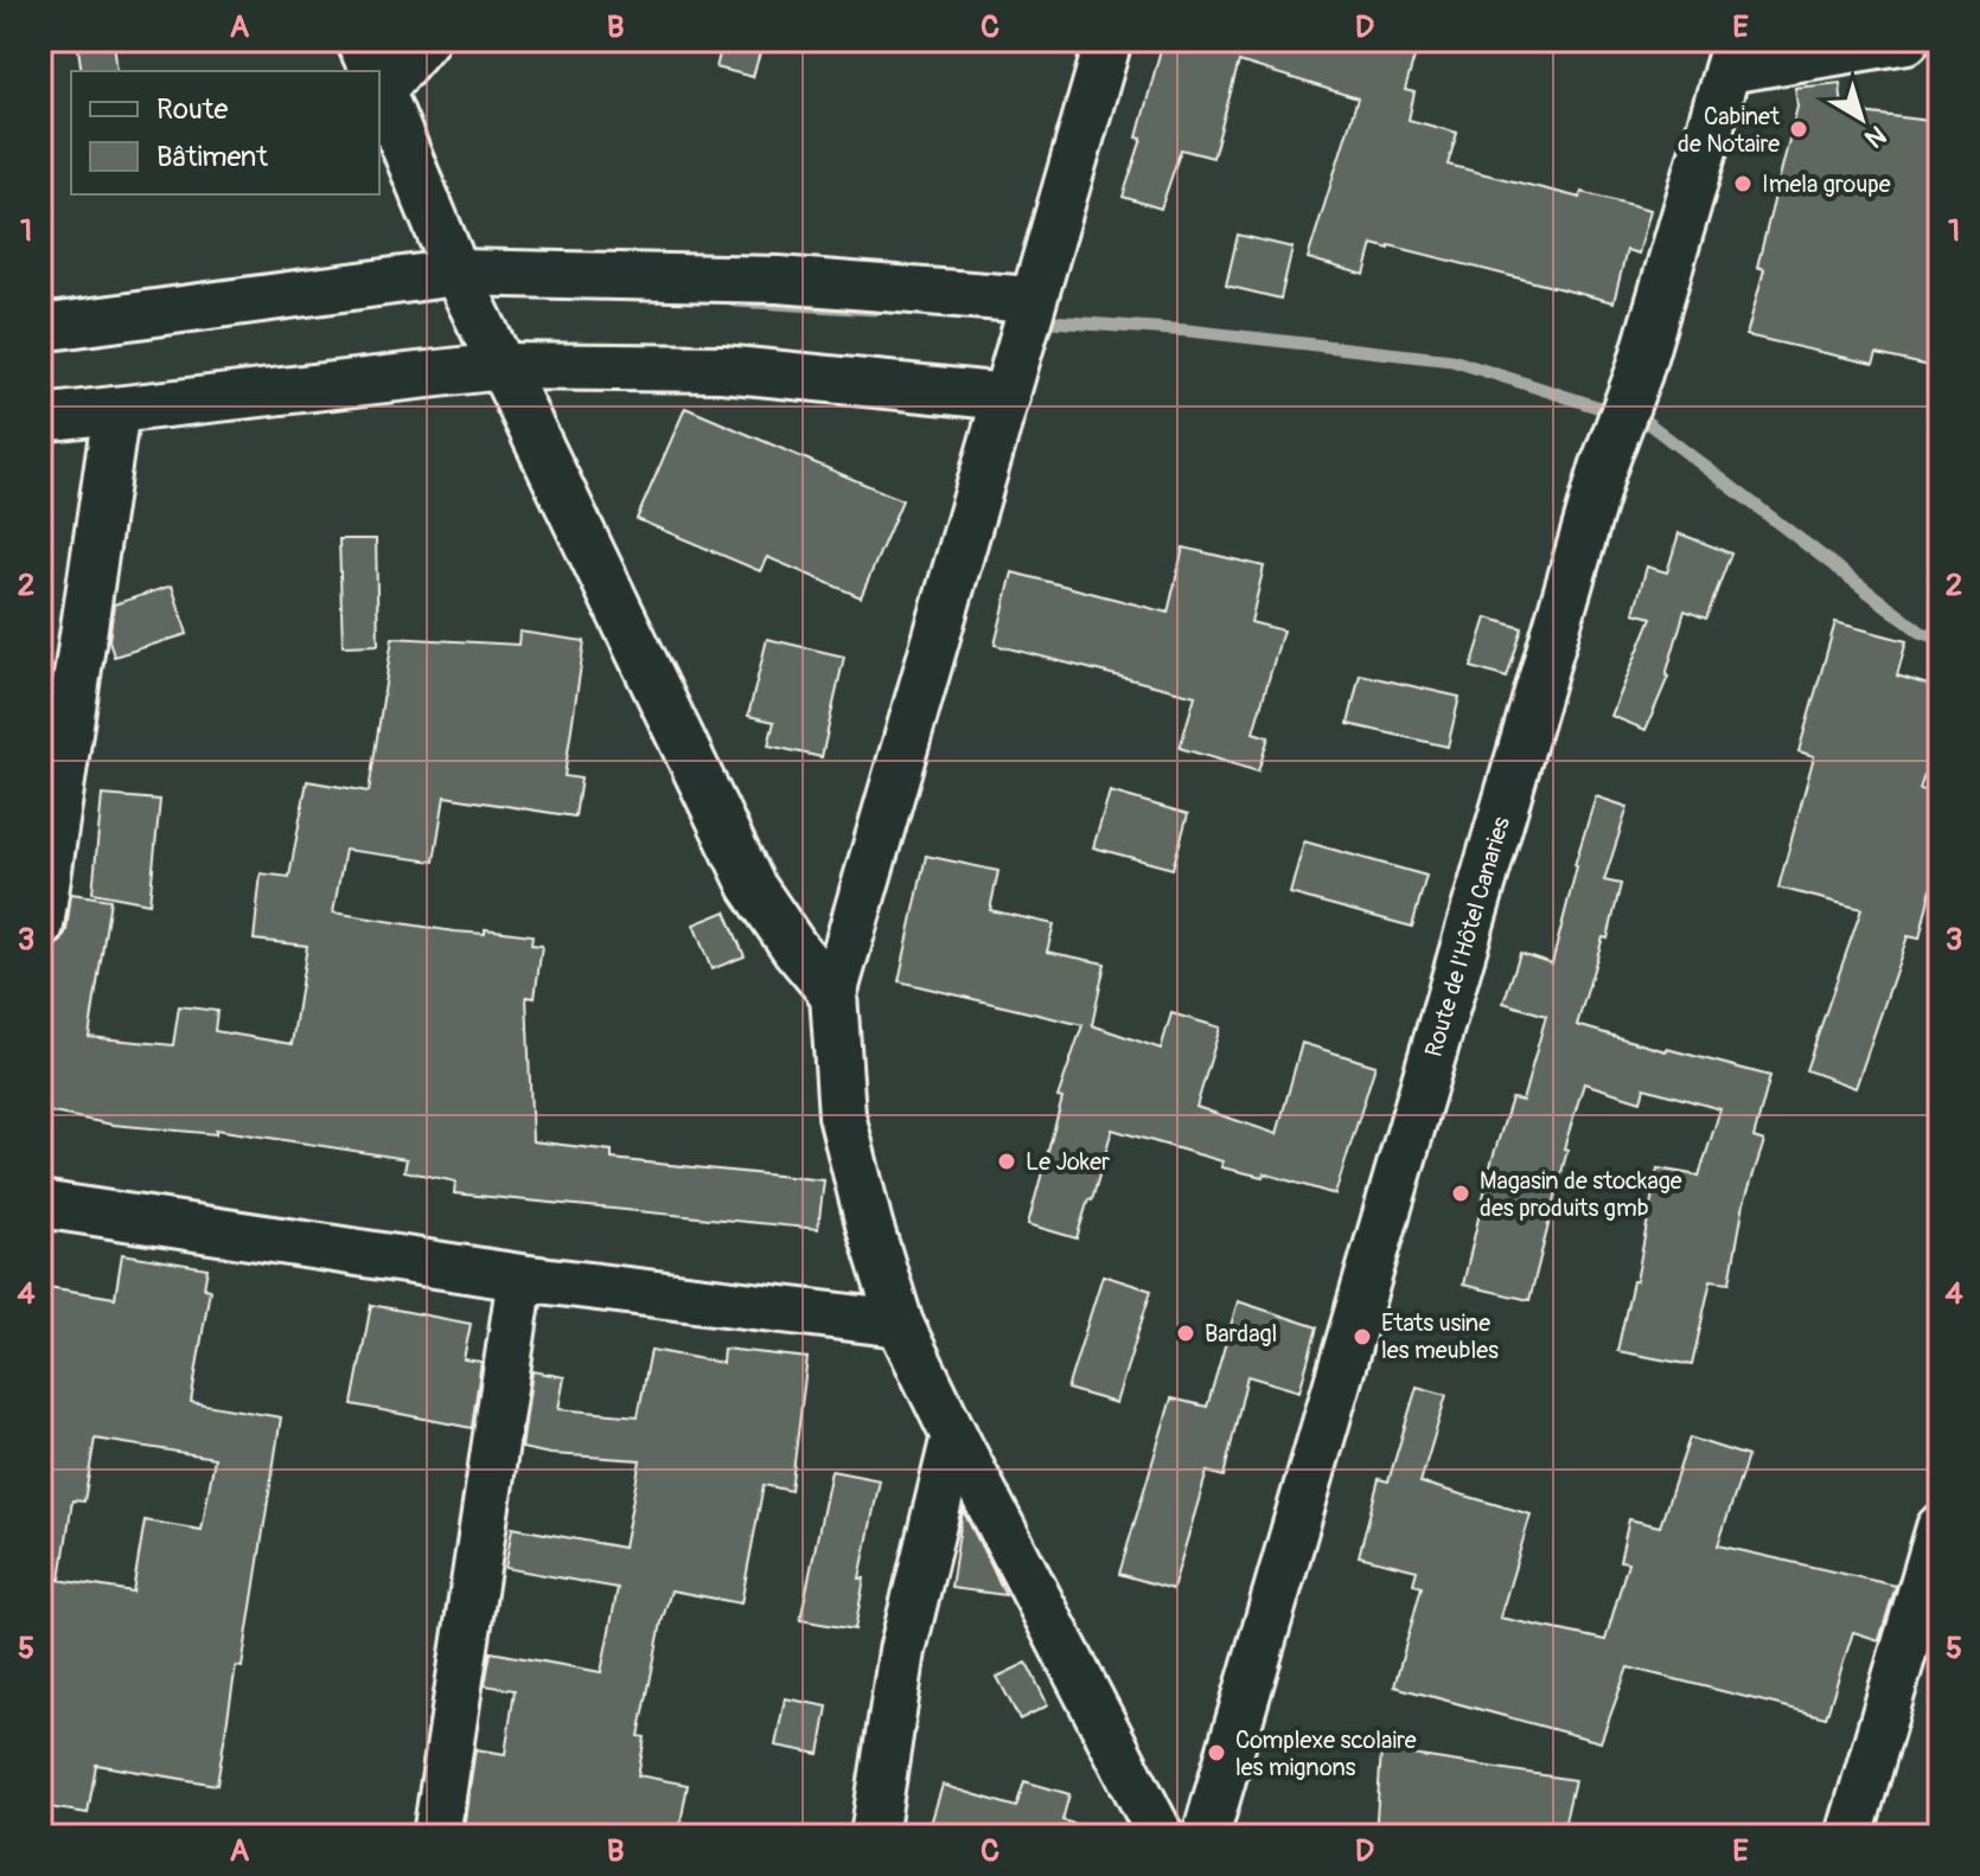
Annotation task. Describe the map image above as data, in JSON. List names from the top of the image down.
{
  "streets": {
    "street": ["Route de l'Hôtel Canaries"]
  },
  "places": [
    "Cabinet de Notaire",
    "Imela groupe",
    "Le Joker",
    "Magasin de stockage des produits gmb",
    "Bardagl",
    "Etats usine les meubles",
    "Complexe scolaire les mignons"
  ],
  "legend": ["Route", "Bâtiment"],
  "north": "bottom right",
  "grid": {
    "columns": [
      "A",
      "B",
      "C",
      "D",
      "E"
    ],
    "rows": [
      "1",
      "2",
      "3",
      "4",
      "5"
    ]
  }
}
